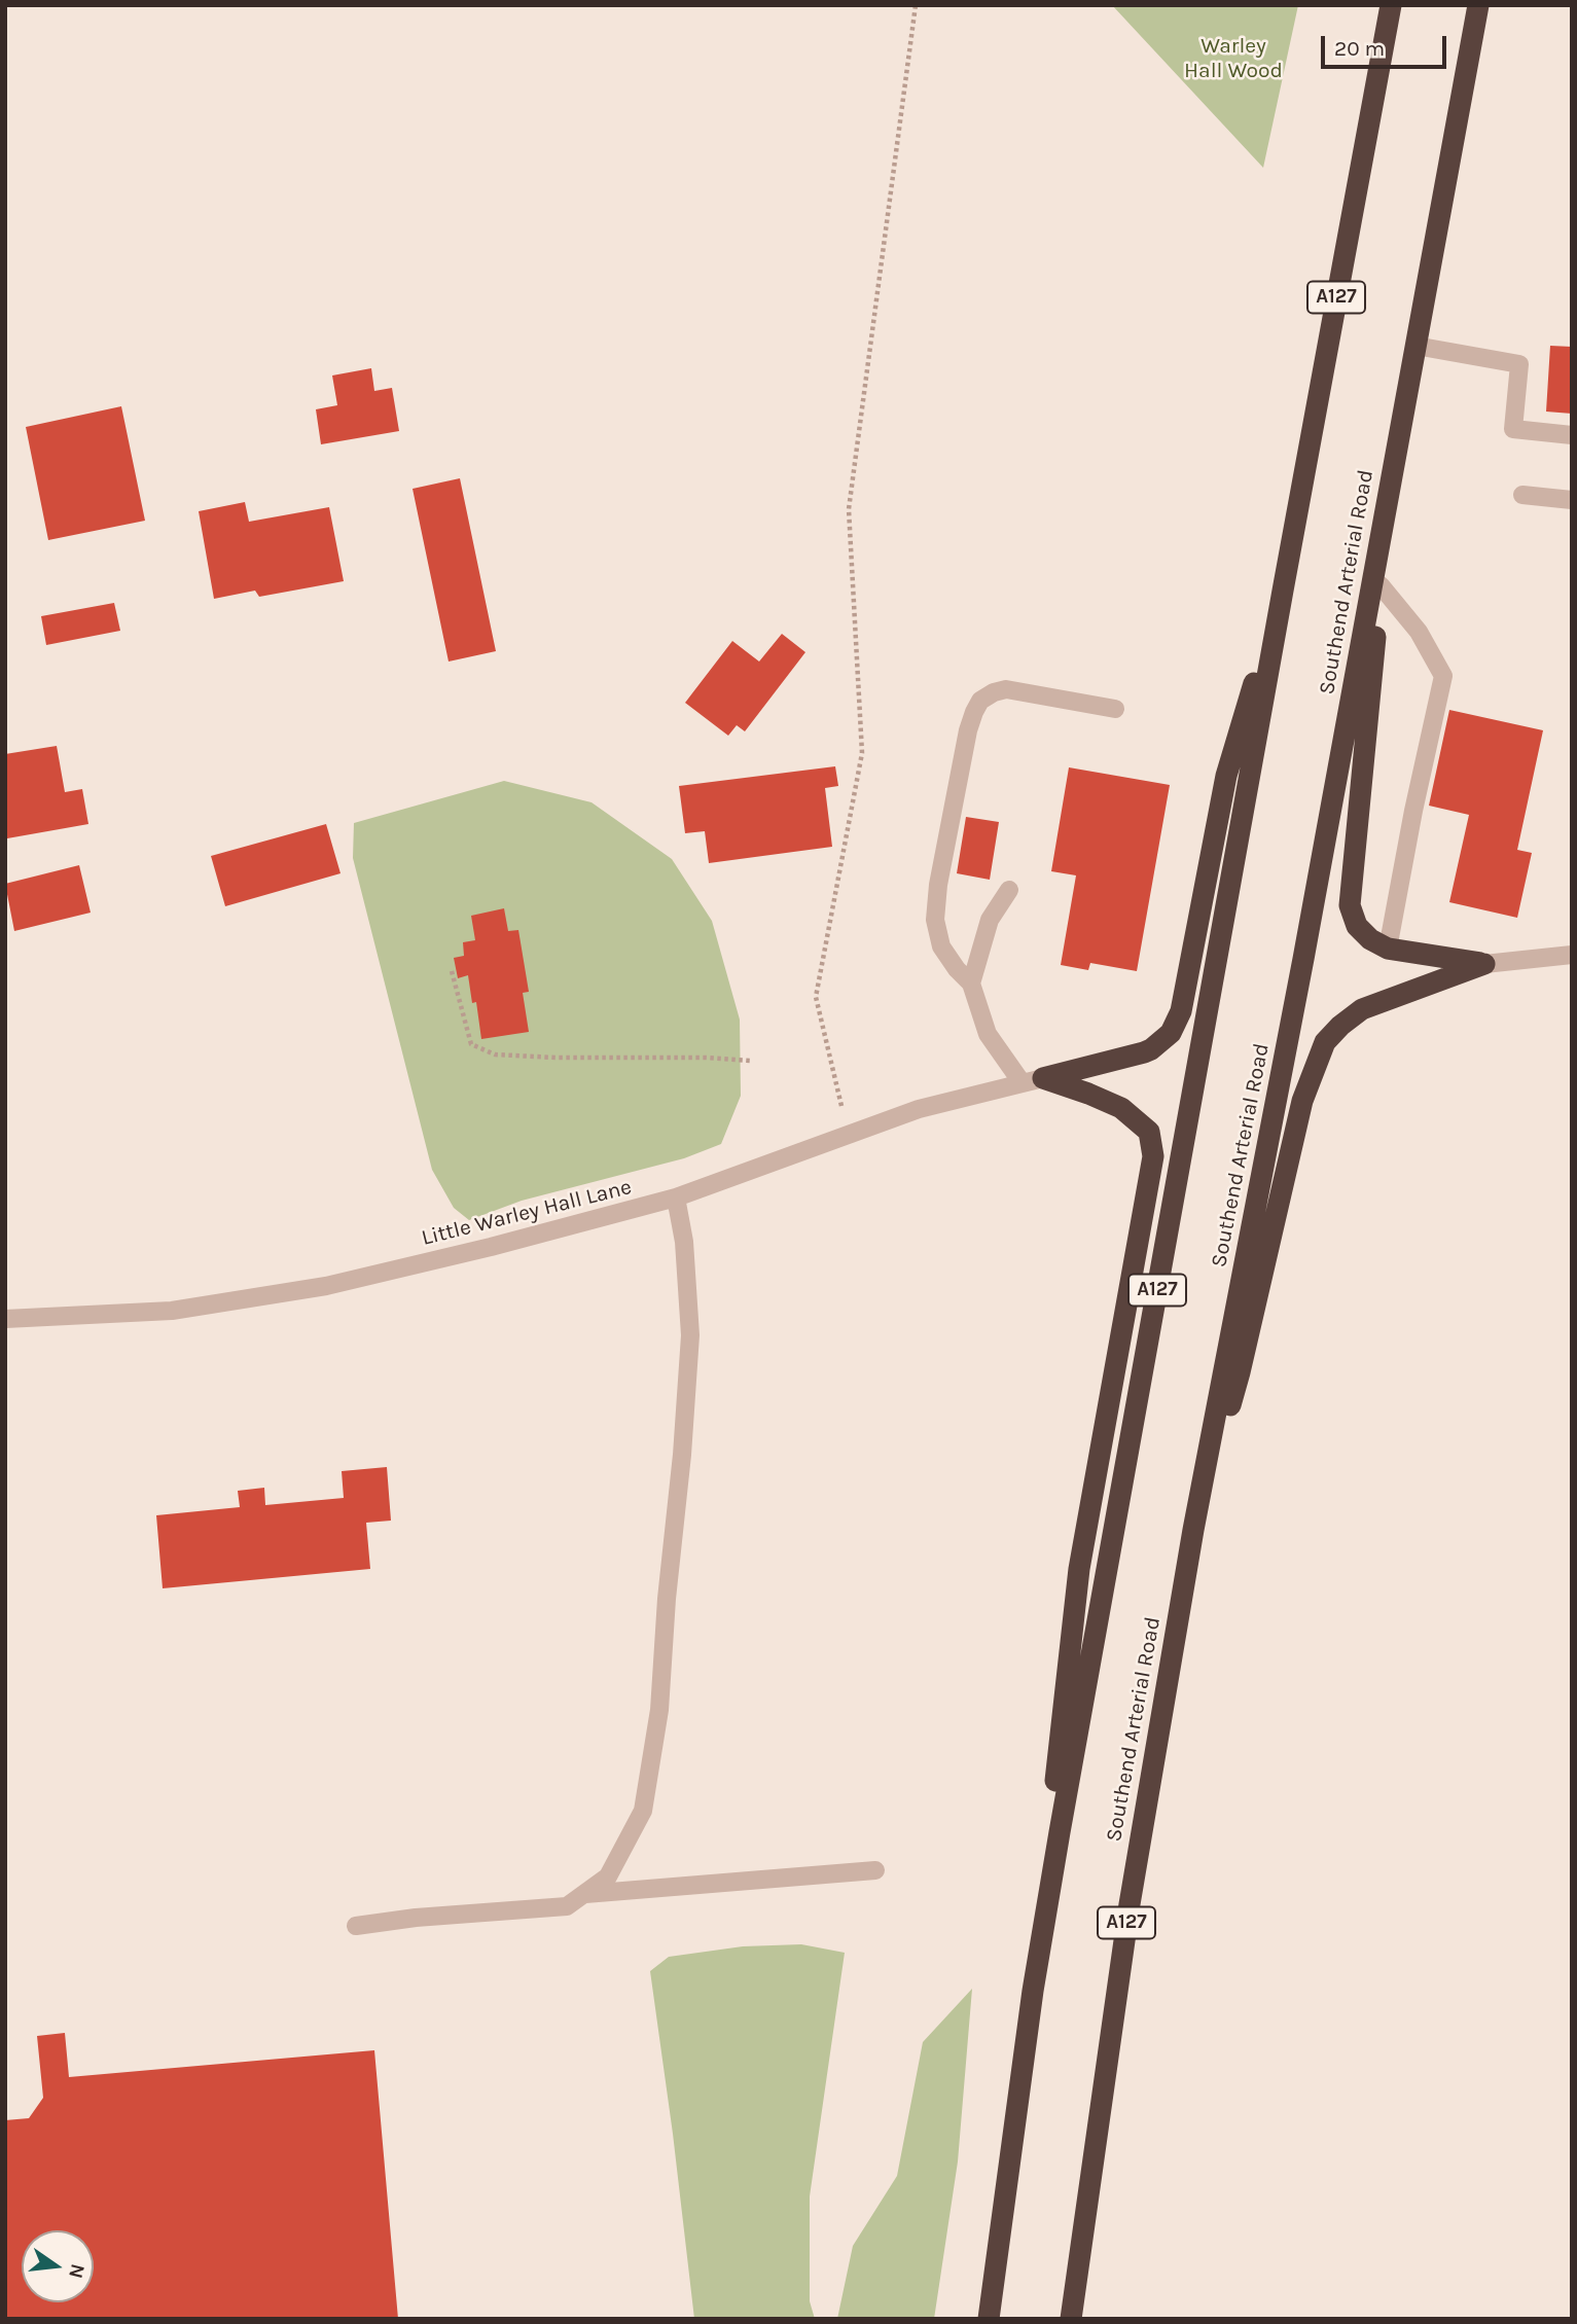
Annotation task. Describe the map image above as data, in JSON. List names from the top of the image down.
{
  "streets": {
    "highway": ["A127", "Southend Arterial Road"],
    "street": ["Little Warley Hall Lane"]
  },
  "parks": ["Warley Hall Wood"],
  "scale_bar": "20 m",
  "north": "right"
}
